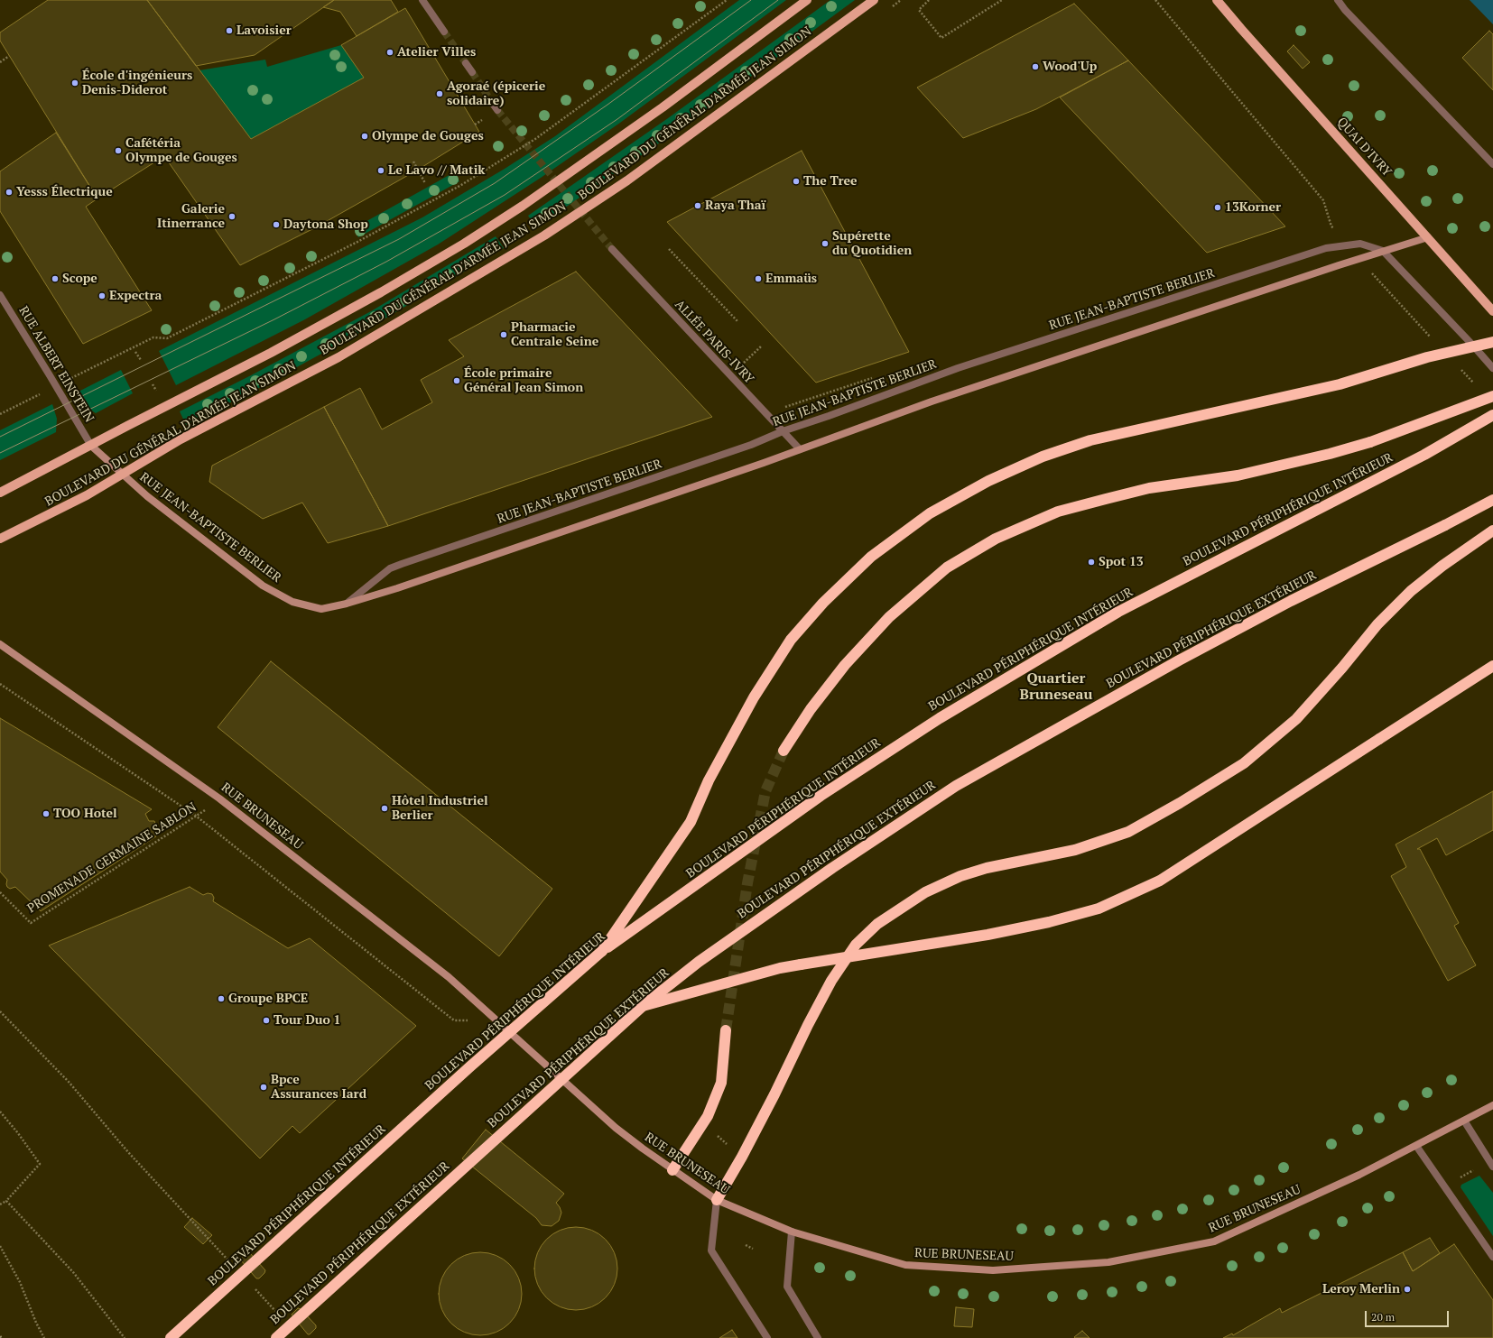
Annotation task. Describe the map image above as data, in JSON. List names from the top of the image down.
{
  "streets": {
    "highway": ["BOULEVARD PÉRIPHÉRIQUE INTÉRIEUR", "BOULEVARD PÉRIPHÉRIQUE EXTÉRIEUR"],
    "main road": [
      "BOULEVARD DU GÉNÉRAL D'ARMÉE JEAN SIMON",
      "QUAI D'IVRY",
      "RUE JEAN-BAPTISTE BERLIER",
      "RUE BRUNESEAU"
    ],
    "street": ["ALLÉE PARIS-IVRY", "RUE ALBERT EINSTEIN"],
    "path": ["PROMENADE GERMAINE SABLON"]
  },
  "crossings": [
    ["BOULEVARD DU GÉNÉRAL D'ARMÉE JEAN SIMON", "RUE JEAN-BAPTISTE BERLIER"],
    ["BOULEVARD DU GÉNÉRAL D'ARMÉE JEAN SIMON", "RUE ALBERT EINSTEIN"],
    ["QUAI D'IVRY", "RUE JEAN-BAPTISTE BERLIER"],
    ["RUE JEAN-BAPTISTE BERLIER", "ALLÉE PARIS-IVRY"],
    ["RUE JEAN-BAPTISTE BERLIER", "RUE ALBERT EINSTEIN"],
    ["RUE BRUNESEAU", "PROMENADE GERMAINE SABLON"]
  ],
  "districts": ["Quartier Bruneseau"],
  "places": [
    "Lavoisier",
    "Atelier Villes",
    "Wood'Up",
    "École d'ingénieurs Denis-Diderot",
    "Agoraé (épicerie solidaire)",
    "Olympe de Gouges",
    "Cafétéria Olympe de Gouges",
    "Le Lavo // Matik",
    "The Tree",
    "Yesss Électrique",
    "Raya Thaï",
    "13Korner",
    "Galerie Itinerrance",
    "Daytona Shop",
    "Supérette du Quotidien",
    "Scope",
    "Emmaüs",
    "Expectra",
    "Pharmacie Centrale Seine",
    "École primaire Général Jean Simon",
    "Spot 13",
    "Hôtel Industriel Berlier",
    "TOO Hotel",
    "Groupe BPCE",
    "Tour Duo 1",
    "Bpce Assurances Iard",
    "Leroy Merlin"
  ],
  "scale_bar": "20 m"
}
